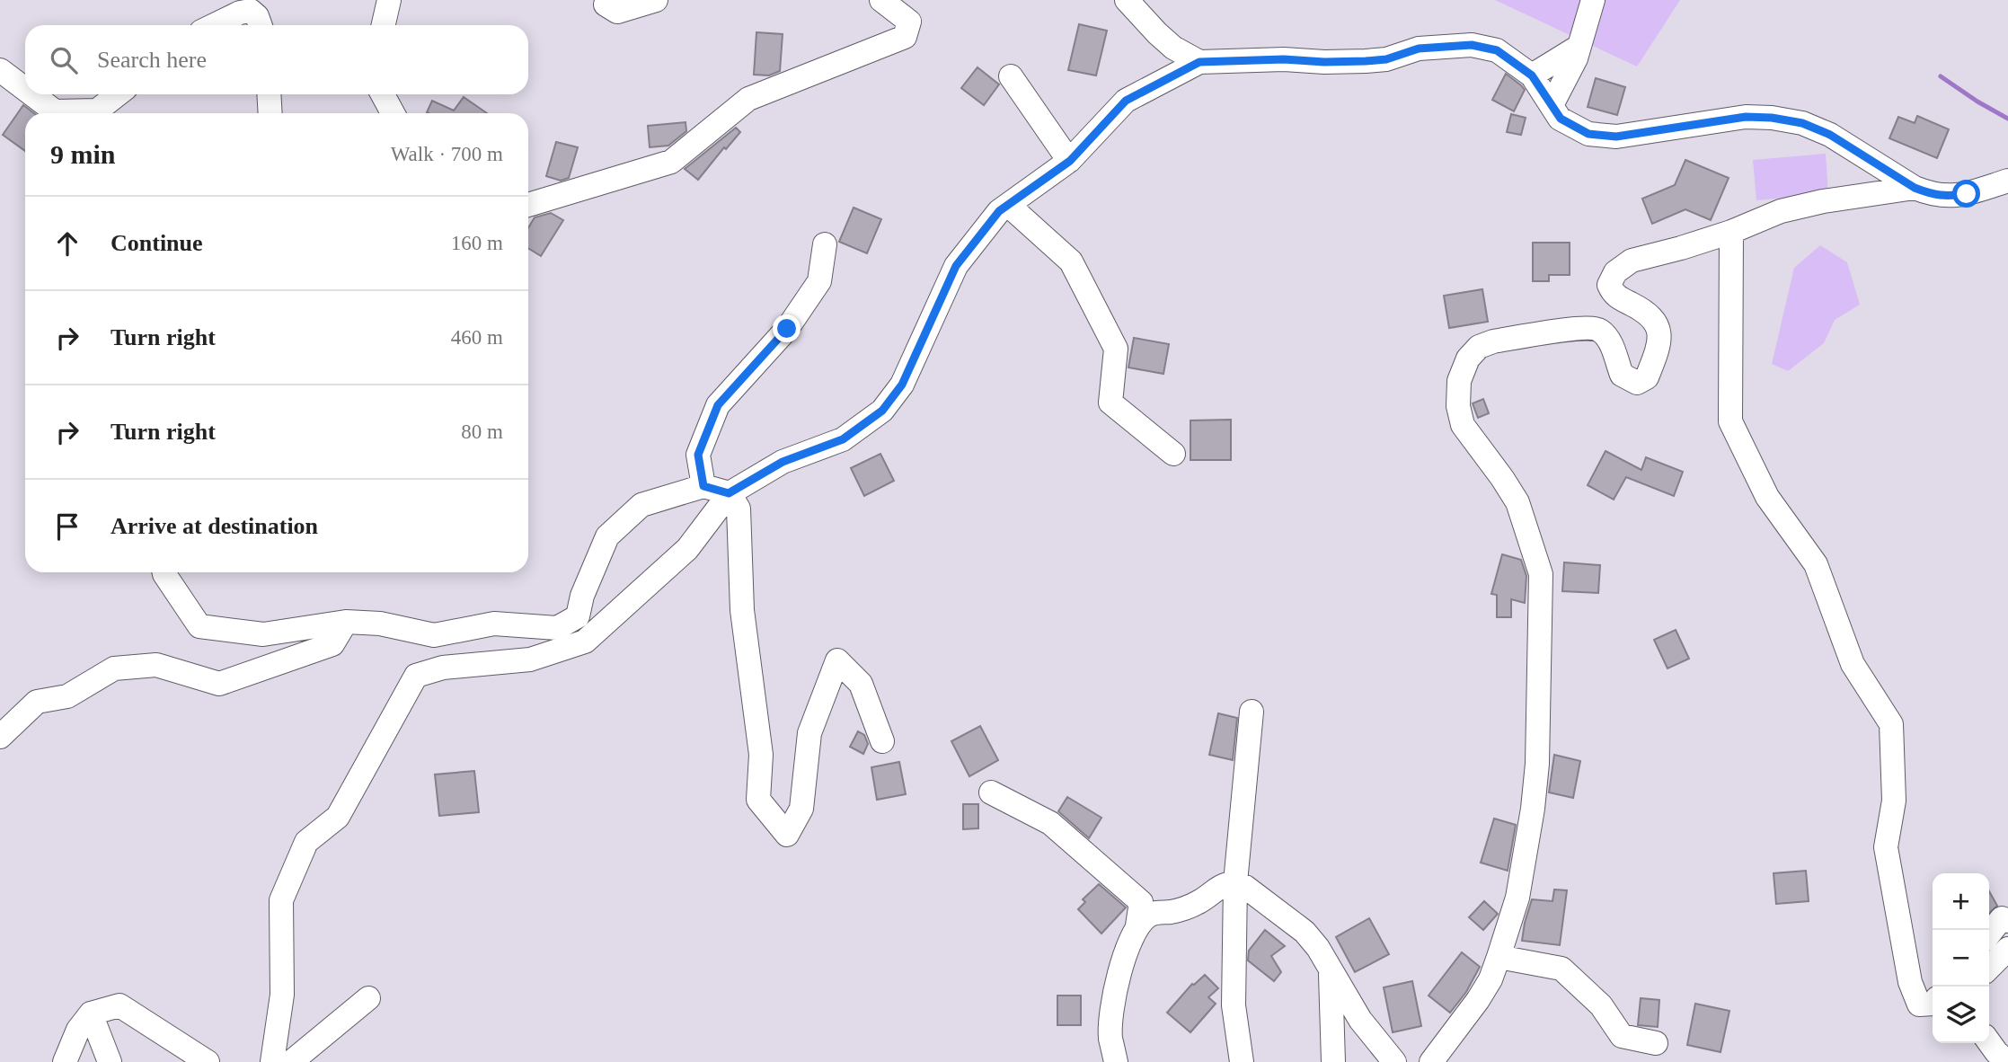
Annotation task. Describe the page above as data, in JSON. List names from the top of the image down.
{
  "page": {
    "search": "Search here",
    "heading": ["9 min", "Walk · 700 m"],
    "list": [
      ["Continue", "160 m"],
      ["Turn right", "460 m"],
      ["Turn right", "80 m"],
      "Arrive at destination"
    ],
    "map_buttons": ["+", "−"]
  }
}
